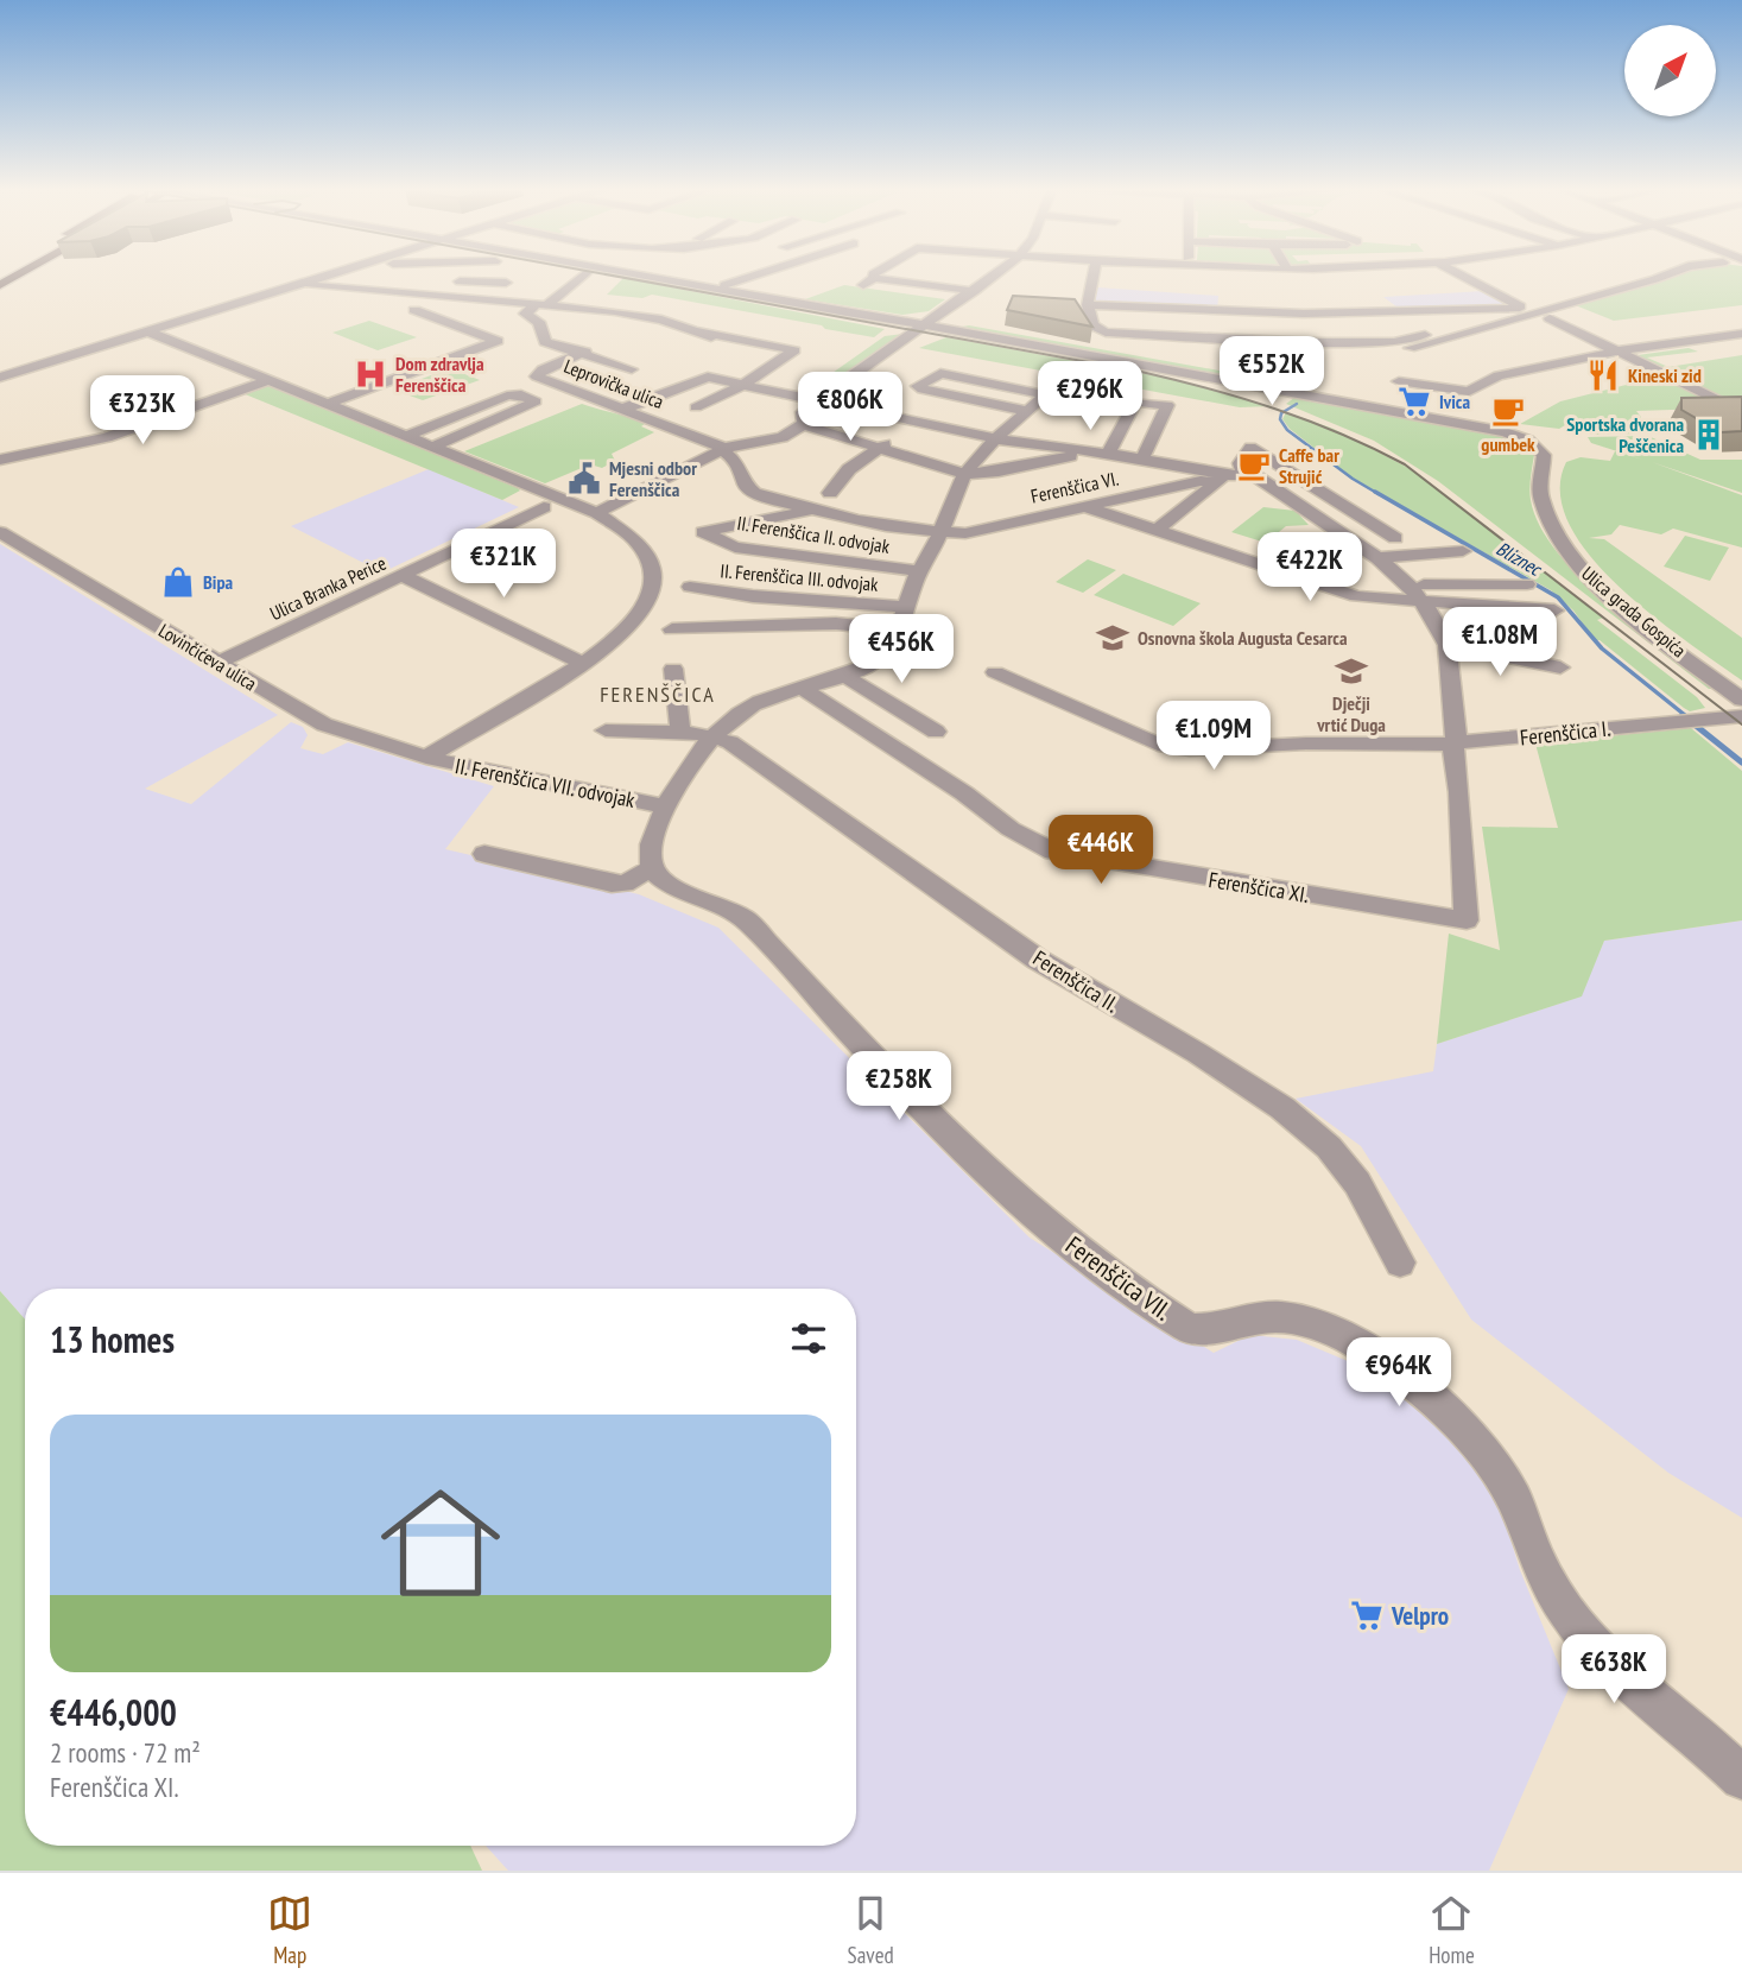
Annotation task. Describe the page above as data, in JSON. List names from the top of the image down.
{
  "streets": {
    "street": [
      "Leprovička ulica",
      "Ferenščica VI.",
      "II. Ferenščica II. odvojak",
      "II. Ferenščica III. odvojak",
      "Ulica Branka Perice",
      "Ulica grada Gospića",
      "Lovinčićeva ulica",
      "Ferenščica I.",
      "II. Ferenščica VII. odvojak",
      "Ferenščica XI.",
      "Ferenščica II.",
      "Ferenščica VII."
    ]
  },
  "crossings": [
    ["Ulica Branka Perice", "Lovinčićeva ulica"],
    ["Lovinčićeva ulica", "II. Ferenščica VII. odvojak"],
    ["Ferenščica I.", "Ferenščica XI."]
  ],
  "districts": ["FERENŠČICA"],
  "water": ["Bliznec"],
  "places": {
    "hospital": ["Dom zdravlja Ferenščica"],
    "restaurant": ["Kineski zid"],
    "supermarket": ["Ivica", "Velpro"],
    "cafe": ["gumbek", "Caffe bar Strujić"],
    "building": ["Sportska dvorana Peščenica"],
    "public building": ["Mjesni odbor Ferenščica"],
    "shop": ["Bipa"],
    "school or university": ["Osnovna škola Augusta Cesarca", "Dječji vrtić Duga"]
  },
  "north": "top right",
  "page": {
    "price": [
      "€552K",
      "€296K",
      "€806K",
      "€323K",
      "€321K",
      "€422K",
      "€1.08M",
      "€456K",
      "€1.09M",
      "€446K",
      "€258K",
      "€964K",
      "€638K"
    ],
    "heading": "13 homes",
    "list": [
      {
        "name": "€446,000",
        "note": "2 rooms · 72 m² · Ferenščica XI."
      }
    ],
    "tabs": ["Map", "Saved", "Home"]
  }
}
